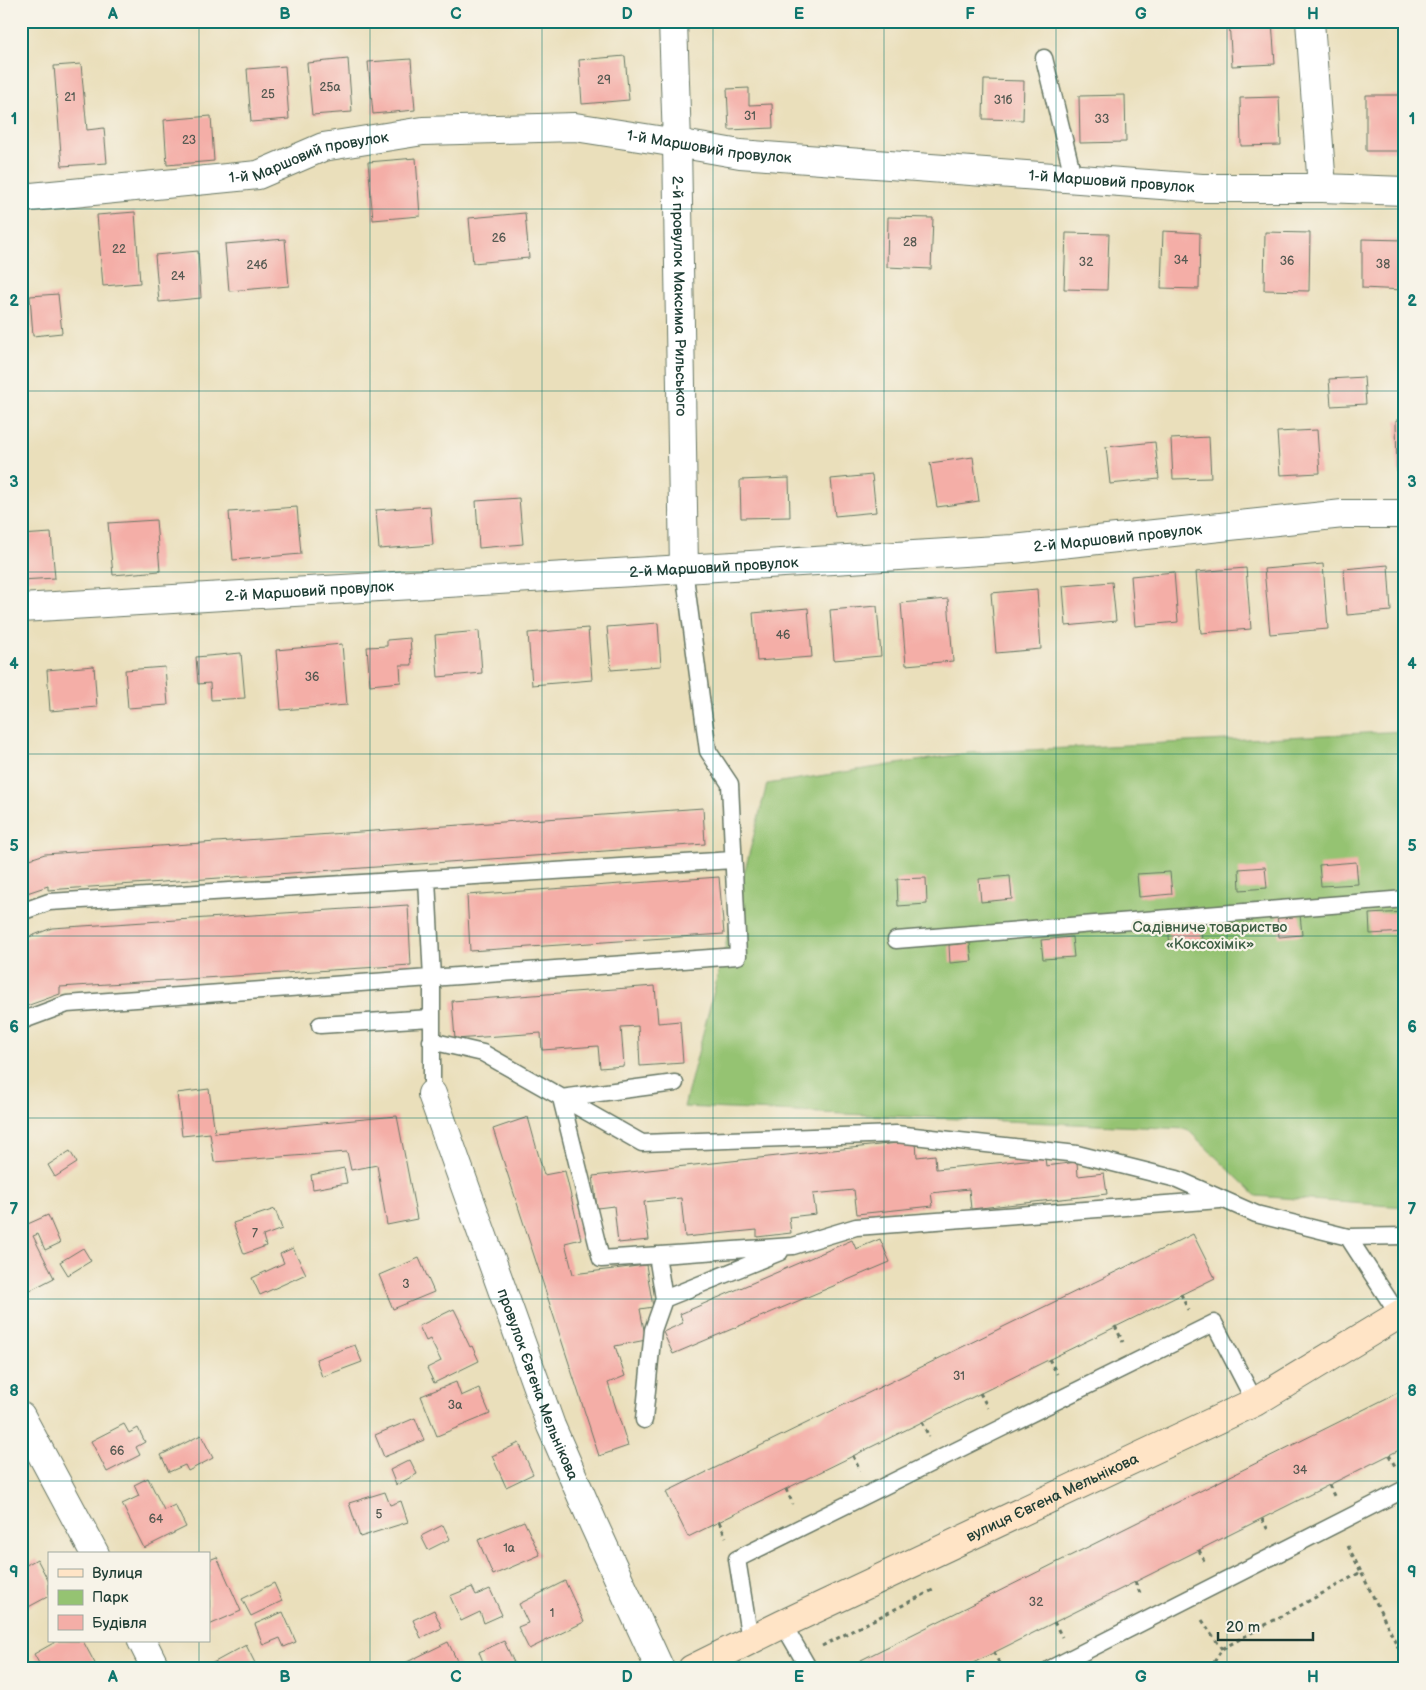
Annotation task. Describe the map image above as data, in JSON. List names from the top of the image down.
{
  "streets": {
    "street": [
      "1-й Маршовий провулок",
      "2-й провулок Максима Рильського",
      "2-й Маршовий провулок",
      "провулок Євгена Мельнікова",
      "вулиця Євгена Мельнікова"
    ]
  },
  "crossings": [
    ["1-й Маршовий провулок", "2-й провулок Максима Рильського"],
    ["2-й провулок Максима Рильського", "2-й Маршовий провулок"]
  ],
  "parks": ["Садівниче товариство «Коксохімік»"],
  "house_numbers": [
    "29",
    "25а",
    "25",
    "21",
    "31б",
    "31",
    "33",
    "23",
    "26",
    "28",
    "22",
    "34",
    "36",
    "32",
    "38",
    "24б",
    "24",
    "46",
    "36",
    "7",
    "3",
    "31",
    "3а",
    "66",
    "34",
    "5",
    "64",
    "1а",
    "32",
    "1"
  ],
  "legend": ["Вулиця", "Парк", "Будівля"],
  "scale_bar": "20 m",
  "grid": {
    "columns": [
      "A",
      "B",
      "C",
      "D",
      "E",
      "F",
      "G",
      "H"
    ],
    "rows": [
      "1",
      "2",
      "3",
      "4",
      "5",
      "6",
      "7",
      "8",
      "9"
    ]
  }
}
